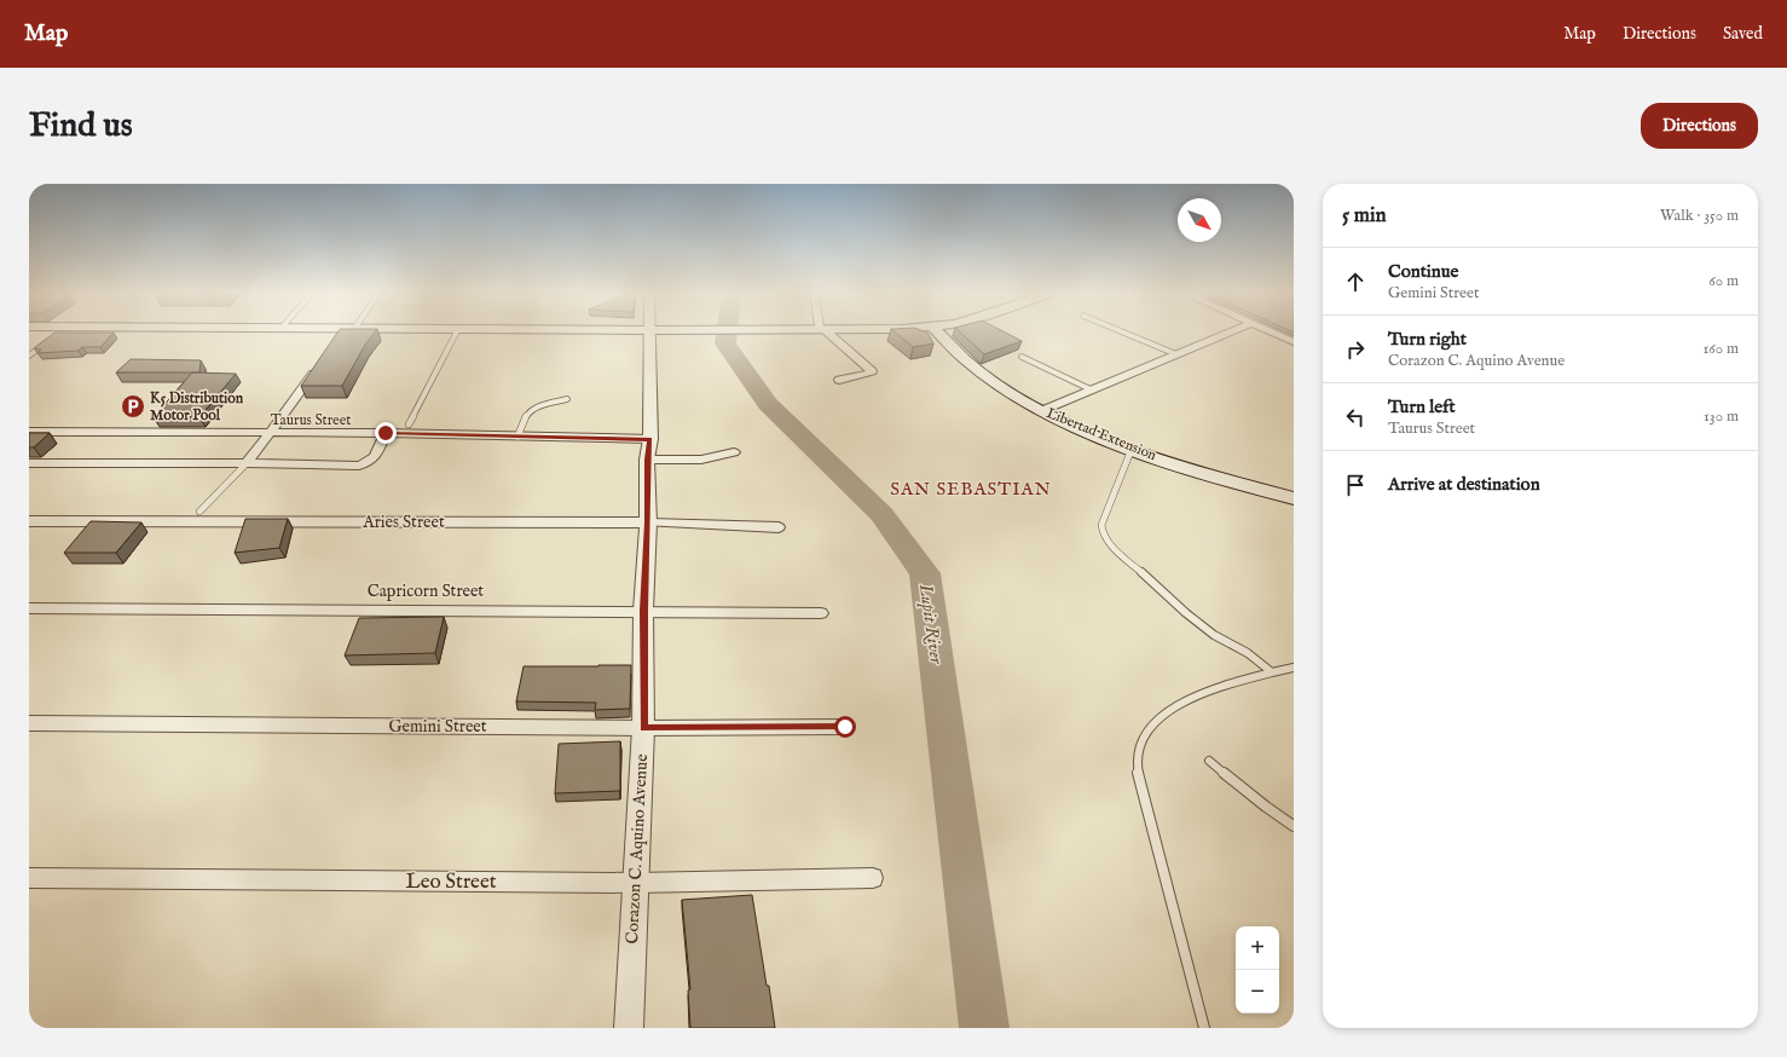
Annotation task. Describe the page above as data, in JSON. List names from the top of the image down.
{
  "streets": {
    "main road": ["Libertad Extension"],
    "street": [
      "Taurus Street",
      "Aries Street",
      "Capricorn Street",
      "Gemini Street",
      "Corazon C. Aquino Avenue",
      "Leo Street"
    ]
  },
  "crossings": [
    ["Taurus Street", "Corazon C. Aquino Avenue"],
    ["Aries Street", "Corazon C. Aquino Avenue"],
    ["Capricorn Street", "Corazon C. Aquino Avenue"],
    ["Gemini Street", "Corazon C. Aquino Avenue"],
    ["Corazon C. Aquino Avenue", "Leo Street"]
  ],
  "districts": ["SAN SEBASTIAN"],
  "water": ["Lupit River"],
  "places": {
    "parking": ["K5 Distribution Motor Pool"]
  },
  "north": "bottom right",
  "page": {
    "header": "Map",
    "nav": ["Map", "Directions", "Saved"],
    "buttons": "Directions",
    "title": "Find us",
    "heading": ["5 min", "Walk · 350 m"],
    "list": [
      ["Continue", "Gemini Street", "60 m"],
      ["Turn right", "Corazon C. Aquino Avenue", "160 m"],
      ["Turn left", "Taurus Street", "130 m"],
      "Arrive at destination"
    ],
    "map_buttons": ["+", "−"]
  }
}
